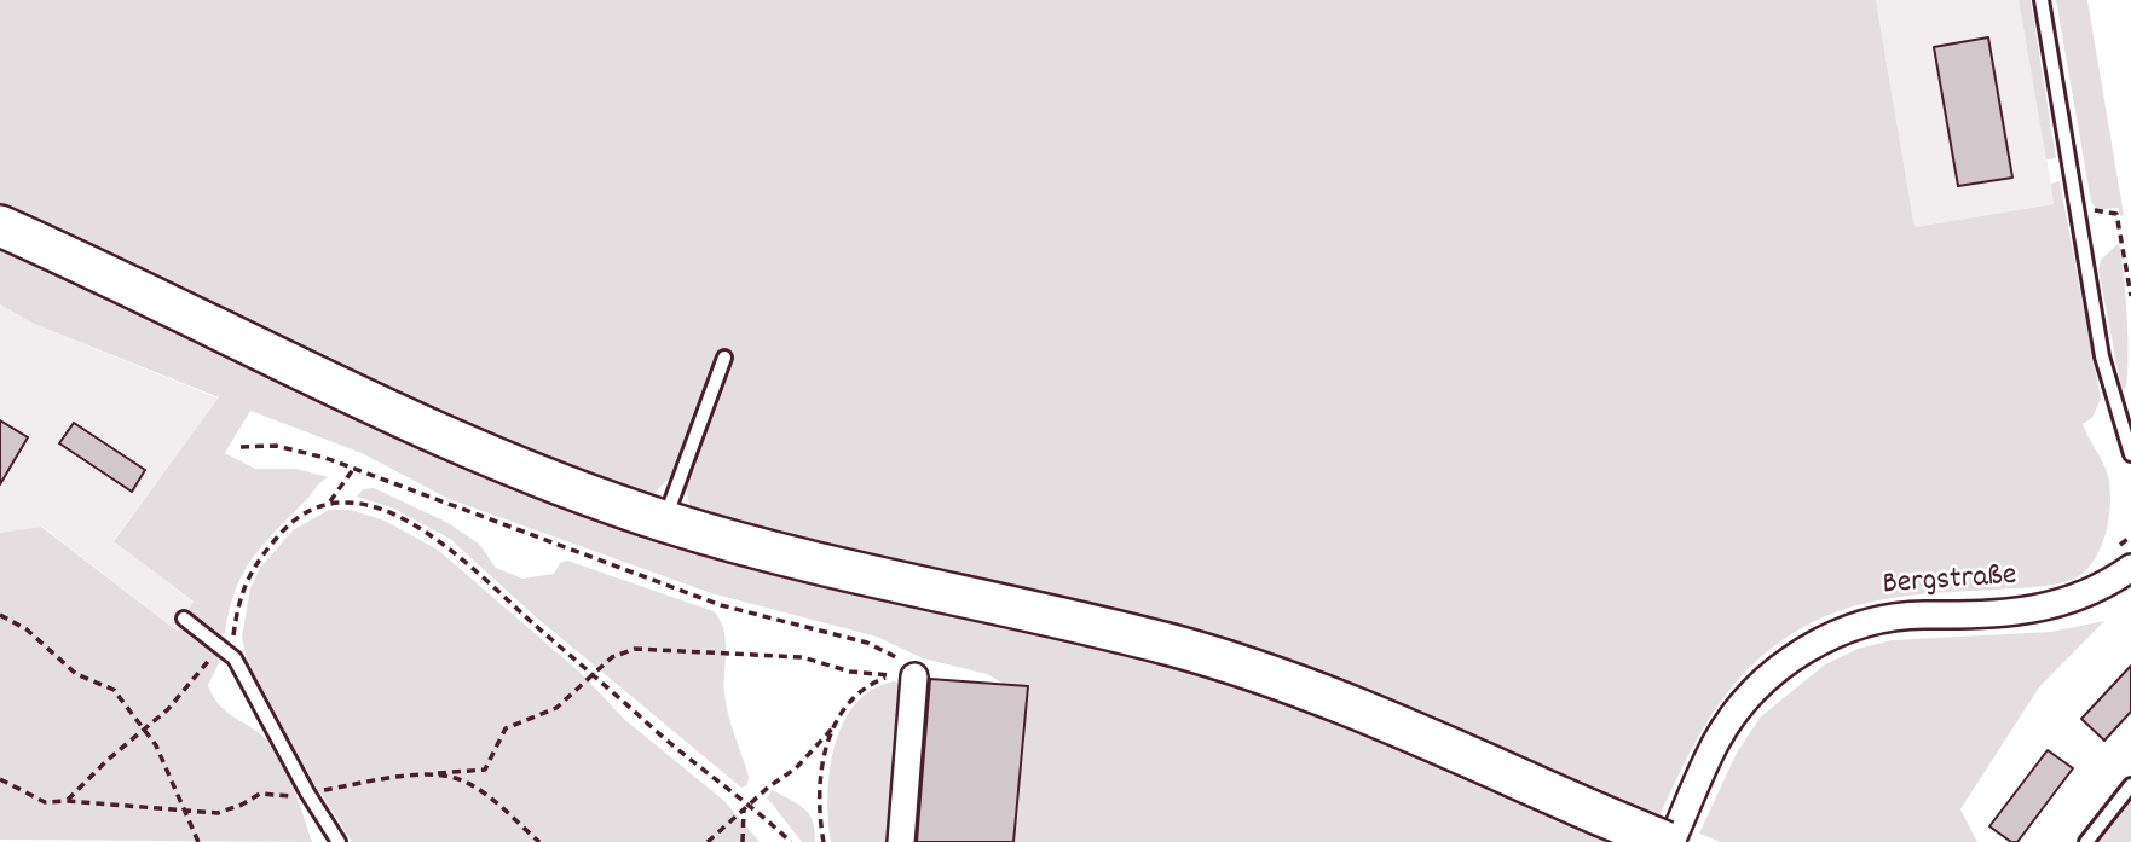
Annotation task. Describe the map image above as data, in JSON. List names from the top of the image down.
{
  "streets": {
    "street": ["Bergstraße"]
  }
}
